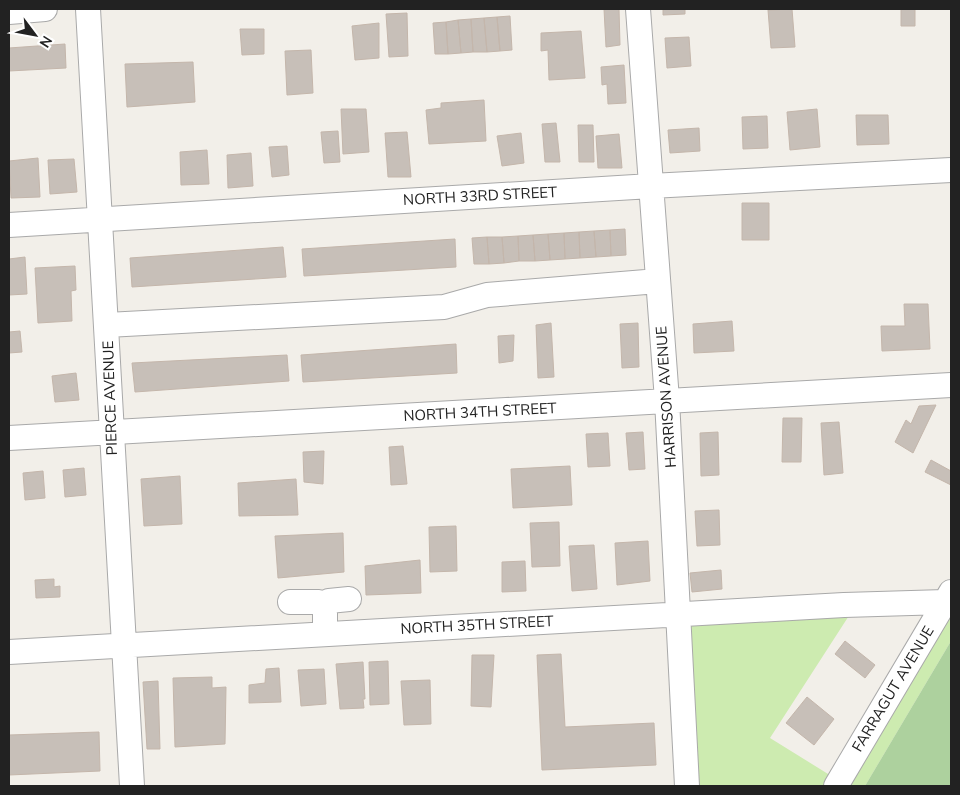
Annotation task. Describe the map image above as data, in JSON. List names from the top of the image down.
{
  "streets": {
    "street": [
      "NORTH 33RD STREET",
      "HARRISON AVENUE",
      "PIERCE AVENUE",
      "NORTH 34TH STREET",
      "NORTH 35TH STREET",
      "FARRAGUT AVENUE"
    ]
  },
  "crossings": [
    ["NORTH 33RD STREET", "HARRISON AVENUE"],
    ["NORTH 33RD STREET", "PIERCE AVENUE"],
    ["HARRISON AVENUE", "NORTH 34TH STREET"],
    ["HARRISON AVENUE", "NORTH 35TH STREET"],
    ["PIERCE AVENUE", "NORTH 34TH STREET"],
    ["PIERCE AVENUE", "NORTH 35TH STREET"],
    ["NORTH 35TH STREET", "FARRAGUT AVENUE"]
  ],
  "north": "bottom right"
}
